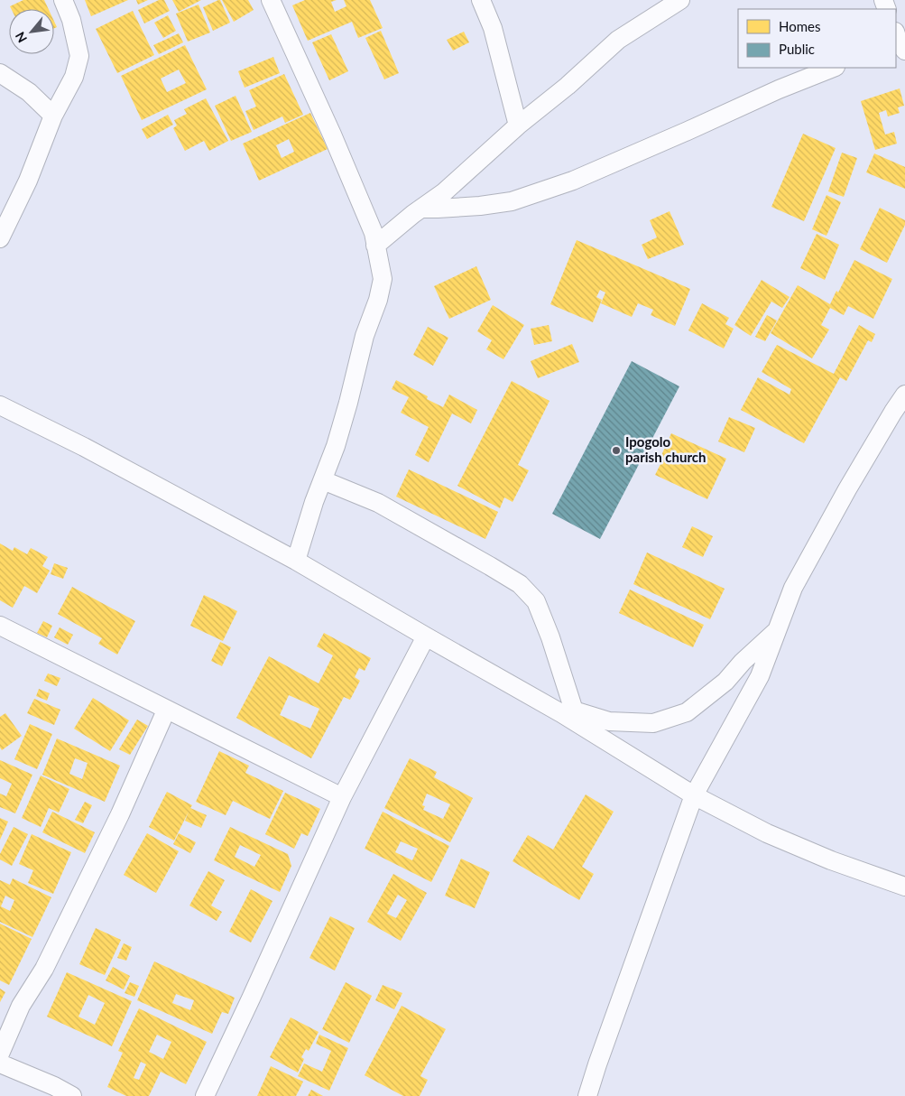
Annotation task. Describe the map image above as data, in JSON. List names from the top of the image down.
{
  "places": ["Ipogolo parish church"],
  "legend": ["Homes", "Public"],
  "north": "bottom left"
}
